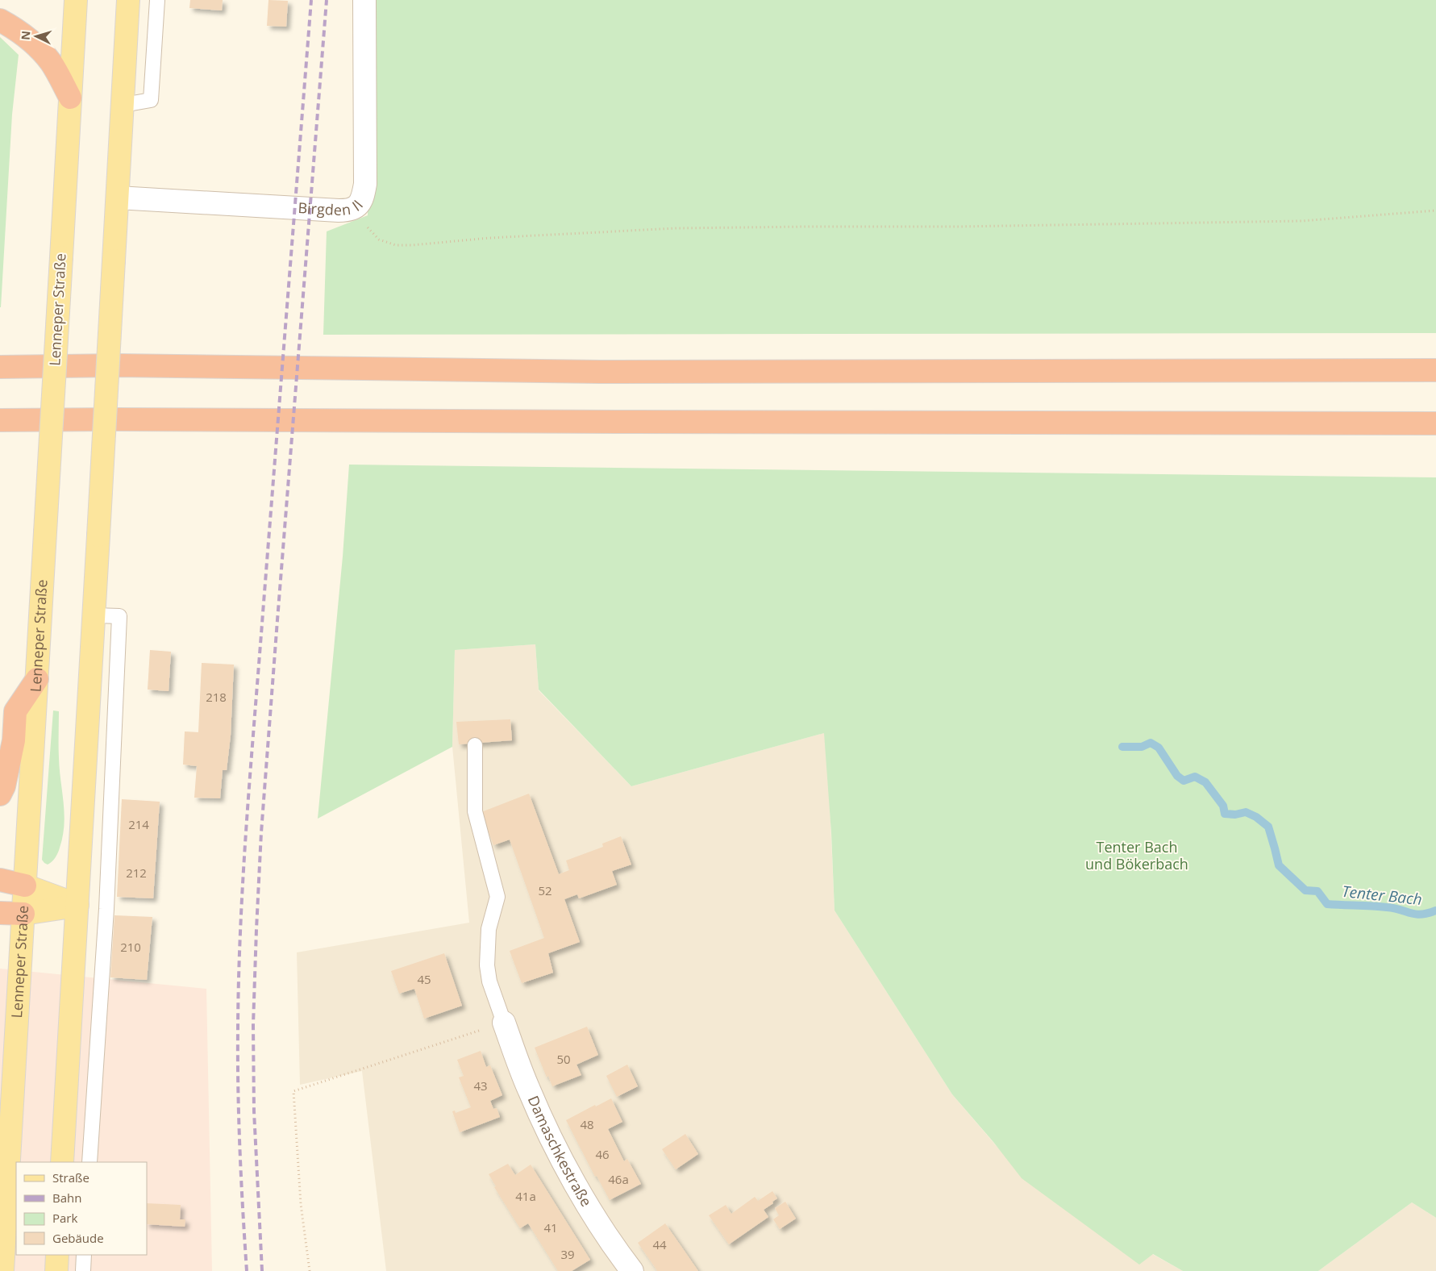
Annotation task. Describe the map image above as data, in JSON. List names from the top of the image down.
{
  "streets": {
    "main road": ["Lenneper Straße"],
    "street": ["Birgden II", "Damaschkestraße"]
  },
  "water": ["Tenter Bach"],
  "parks": ["Tenter Bach und Bökerbach"],
  "house_numbers": [
    "218",
    "214",
    "212",
    "52",
    "210",
    "45",
    "50",
    "43",
    "48",
    "46",
    "46a",
    "41a",
    "41",
    "44",
    "39"
  ],
  "legend": [
    "Straße",
    "Bahn",
    "Park",
    "Gebäude"
  ],
  "north": "left"
}
